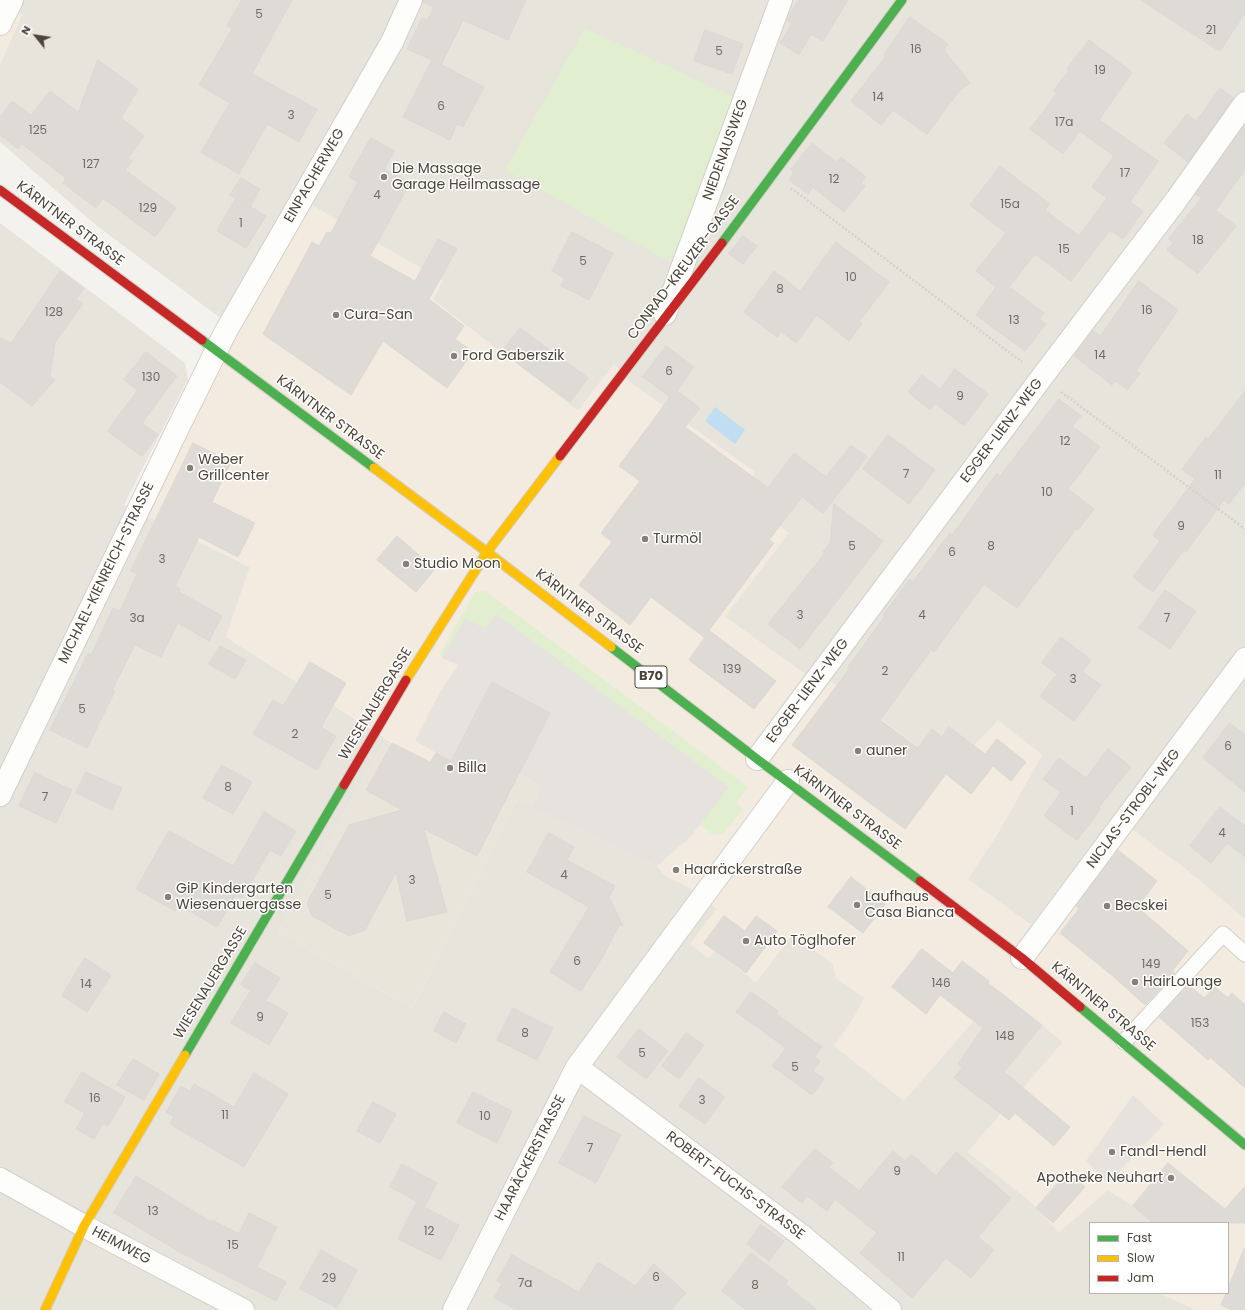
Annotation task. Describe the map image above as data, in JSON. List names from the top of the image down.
{
  "streets": {
    "main road": [
      "KÄRNTNER STRASSE",
      "CONRAD-KREUZER-GASSE",
      "B70",
      "WIESENAUERGASSE"
    ],
    "street": [
      "NIEDENAUSWEG",
      "EINPACHERWEG",
      "EGGER-LIENZ-WEG",
      "MICHAEL-KIENREICH-STRASSE",
      "NICLAS-STROBL-WEG",
      "HAARÄCKERSTRASSE",
      "ROBERT-FUCHS-STRASSE",
      "HEIMWEG"
    ]
  },
  "crossings": [
    ["NIEDENAUSWEG", "CONRAD-KREUZER-GASSE"],
    ["EINPACHERWEG", "KÄRNTNER STRASSE"],
    ["EINPACHERWEG", "MICHAEL-KIENREICH-STRASSE"],
    ["KÄRNTNER STRASSE", "CONRAD-KREUZER-GASSE"],
    ["KÄRNTNER STRASSE", "EGGER-LIENZ-WEG"],
    ["KÄRNTNER STRASSE", "MICHAEL-KIENREICH-STRASSE"],
    ["KÄRNTNER STRASSE", "WIESENAUERGASSE"],
    ["KÄRNTNER STRASSE", "NICLAS-STROBL-WEG"],
    ["KÄRNTNER STRASSE", "HAARÄCKERSTRASSE"],
    ["CONRAD-KREUZER-GASSE", "WIESENAUERGASSE"],
    ["WIESENAUERGASSE", "HEIMWEG"],
    ["HAARÄCKERSTRASSE", "ROBERT-FUCHS-STRASSE"]
  ],
  "places": [
    "Die Massage Garage Heilmassage",
    "Cura-San",
    "Ford Gaberszik",
    "Weber Grillcenter",
    "Turmöl",
    "Studio Moon",
    "auner",
    "Billa",
    "Haaräckerstraße",
    "GiP Kindergarten Wiesenauergasse",
    "Laufhaus Casa Bianca",
    "Becskei",
    "Auto Töglhofer",
    "HairLounge",
    "Fandl-Hendl",
    "Apotheke Neuhart"
  ],
  "house_numbers": [
    "5",
    "21",
    "16",
    "5",
    "19",
    "14",
    "6",
    "3",
    "17a",
    "125",
    "127",
    "17",
    "12",
    "4",
    "15a",
    "129",
    "1",
    "18",
    "15",
    "5",
    "10",
    "8",
    "16",
    "128",
    "13",
    "14",
    "6",
    "130",
    "9",
    "12",
    "7",
    "11",
    "10",
    "9",
    "5",
    "8",
    "6",
    "3",
    "3",
    "4",
    "3a",
    "7",
    "139",
    "2",
    "3",
    "5",
    "2",
    "6",
    "8",
    "7",
    "1",
    "4",
    "4",
    "3",
    "5",
    "6",
    "149",
    "146",
    "14",
    "9",
    "153",
    "8",
    "148",
    "5",
    "5",
    "16",
    "3",
    "11",
    "10",
    "7",
    "9",
    "13",
    "12",
    "15",
    "11",
    "6",
    "29",
    "7a",
    "8"
  ],
  "legend": ["Fast", "Slow", "Jam"],
  "north": "top left"
}
